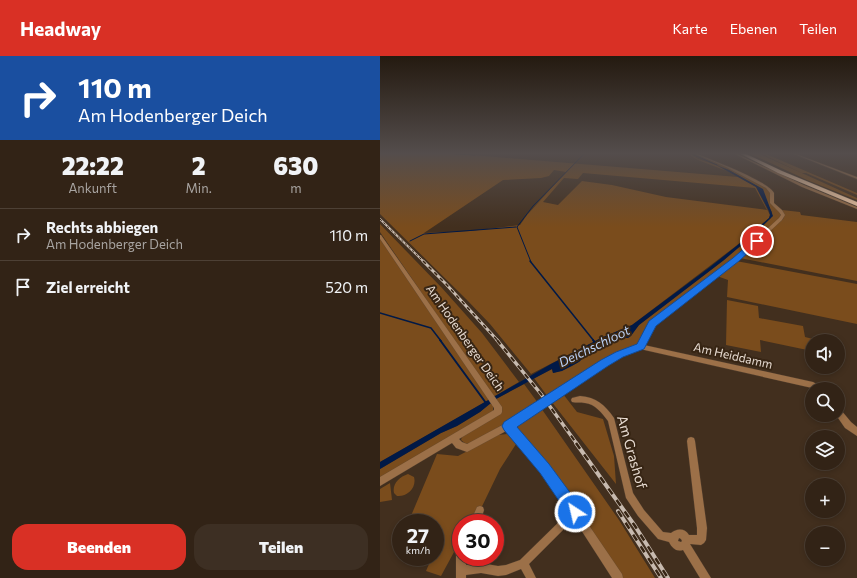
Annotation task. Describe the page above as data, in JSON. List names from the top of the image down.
{
  "streets": {
    "street": ["Am Hodenberger Deich", "Am Heiddamm", "Am Grashof"]
  },
  "water": ["Deichschloot"],
  "page": {
    "header": "Headway",
    "nav": ["Karte", "Ebenen", "Teilen"],
    "turn": ["110 m", "Am Hodenberger Deich"],
    "eta": [
      "22:22",
      "Ankunft",
      "2",
      "Min.",
      "630",
      "m"
    ],
    "list": [
      {
        "name": "Rechts abbiegen",
        "note": "Am Hodenberger Deich",
        "value": "110 m"
      },
      {
        "name": "Ziel erreicht",
        "value": "520 m"
      }
    ],
    "map_buttons": ["+", "−"],
    "speed": "27 km/h",
    "limit": "30",
    "buttons": ["Beenden", "Teilen"]
  }
}
